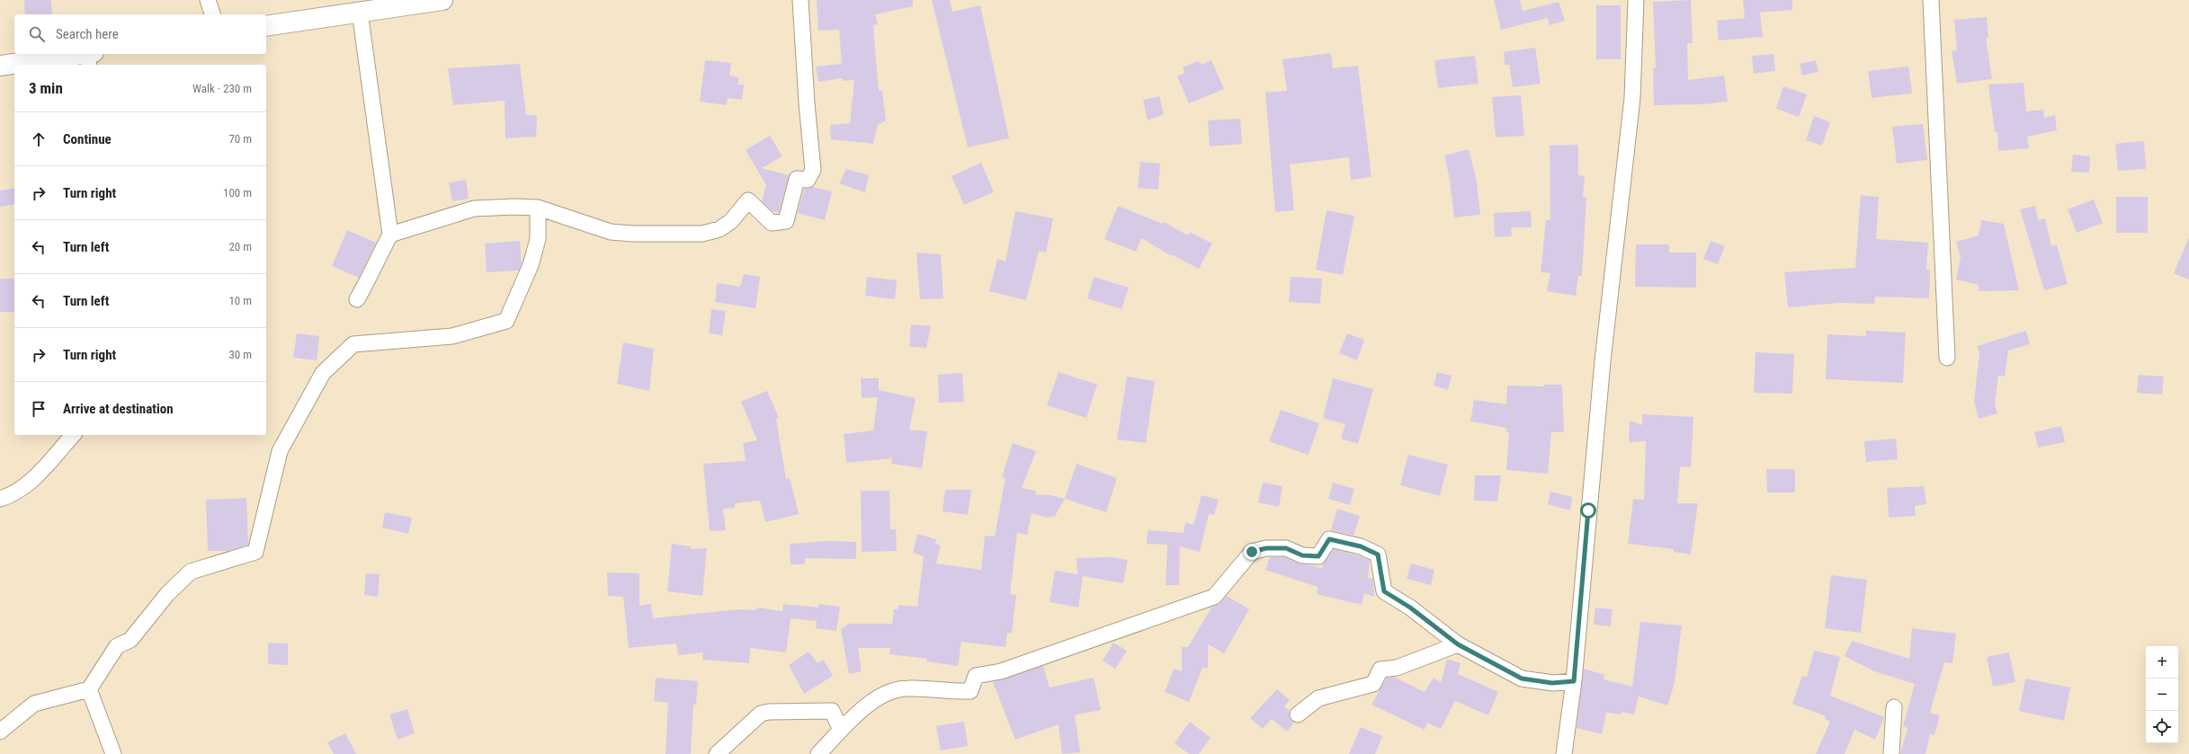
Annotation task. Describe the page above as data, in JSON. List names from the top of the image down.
{
  "page": {
    "search": "Search here",
    "heading": ["3 min", "Walk · 230 m"],
    "list": [
      ["Continue", "70 m"],
      ["Turn right", "100 m"],
      ["Turn left", "20 m"],
      ["Turn left", "10 m"],
      ["Turn right", "30 m"],
      "Arrive at destination"
    ],
    "map_buttons": ["+", "−"]
  }
}
